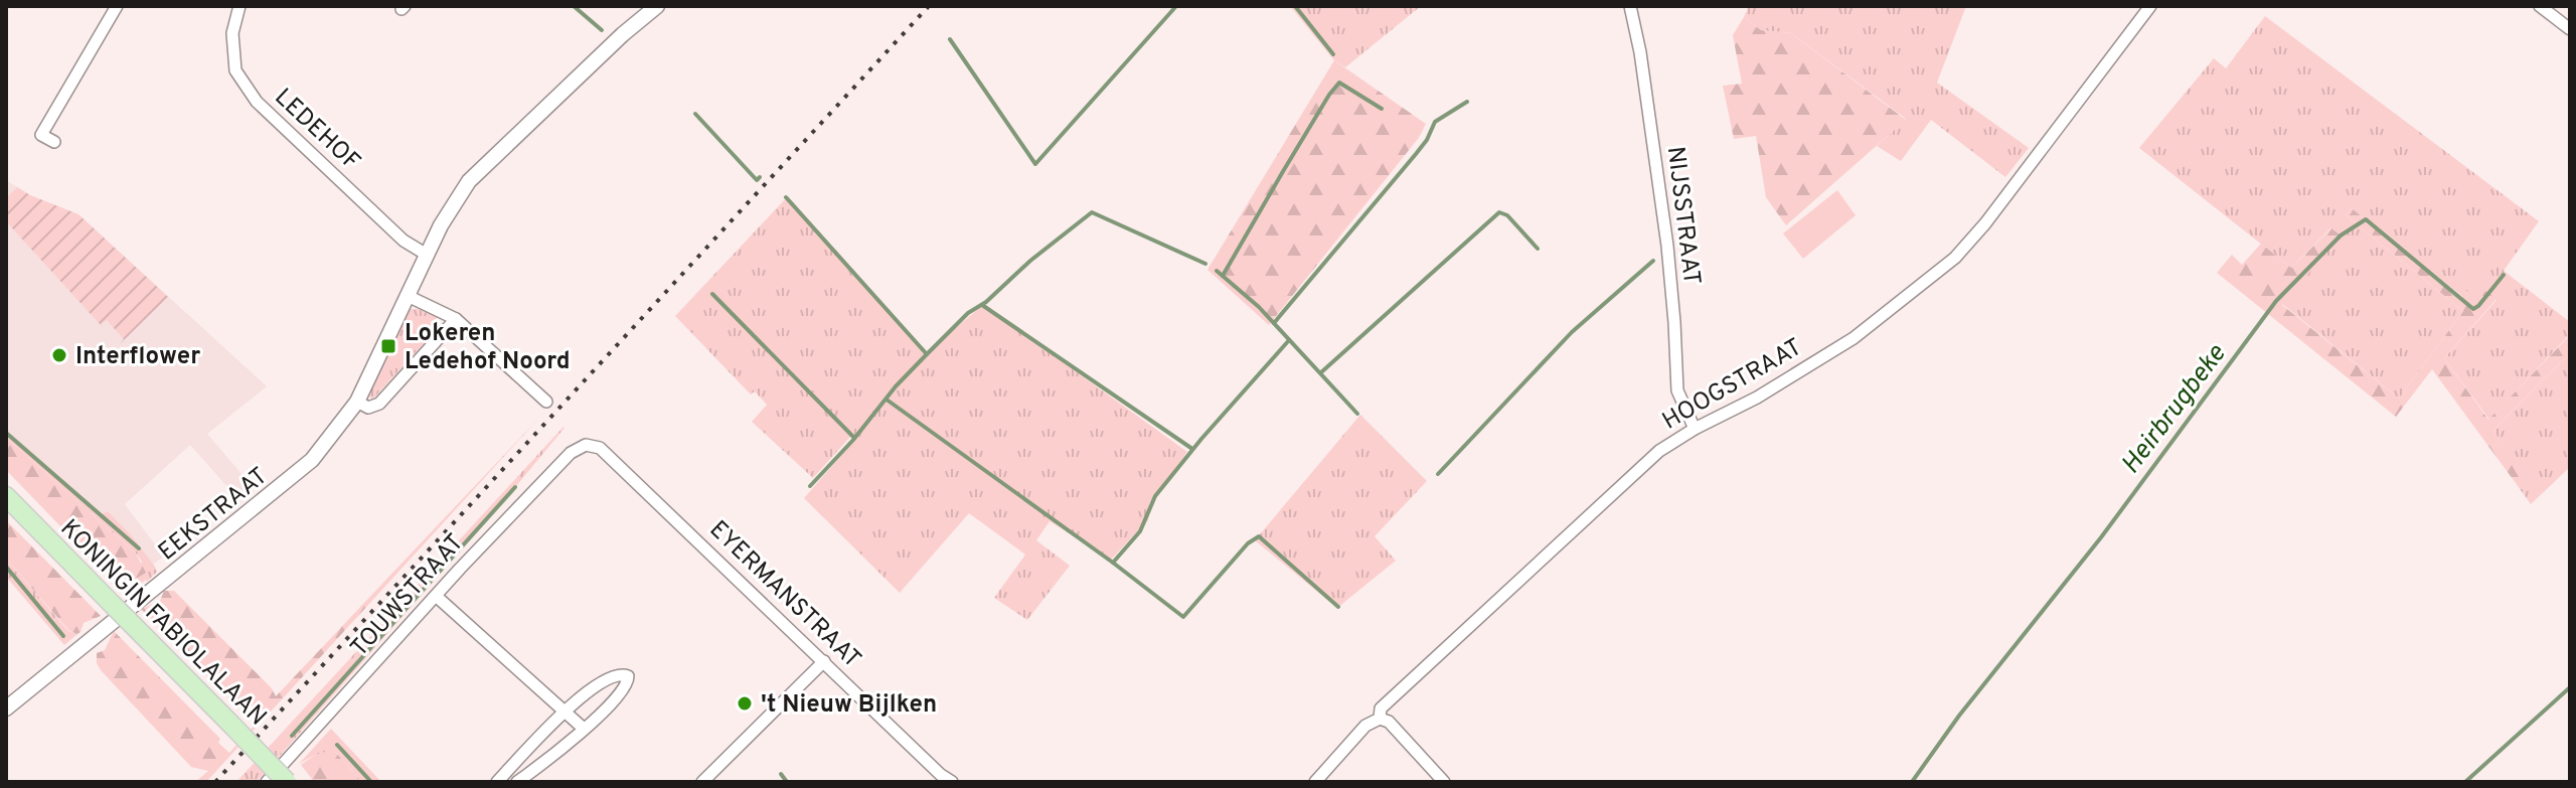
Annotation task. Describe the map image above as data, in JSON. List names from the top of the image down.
{
  "streets": {
    "main road": ["KONINGIN FABIOLALAAN"],
    "street": [
      "LEDEHOF",
      "NIJSSTRAAT",
      "HOOGSTRAAT",
      "EEKSTRAAT",
      "EYERMANSTRAAT",
      "TOUWSTRAAT"
    ]
  },
  "crossings": [
    ["LEDEHOF", "EEKSTRAAT"],
    ["NIJSSTRAAT", "HOOGSTRAAT"],
    ["EYERMANSTRAAT", "TOUWSTRAAT"]
  ],
  "water": ["Heirbrugbeke"],
  "places": {
    "transit": ["Lokeren Ledehof Noord"],
    "other": ["Interflower", "'t Nieuw Bijlken"]
  }
}
